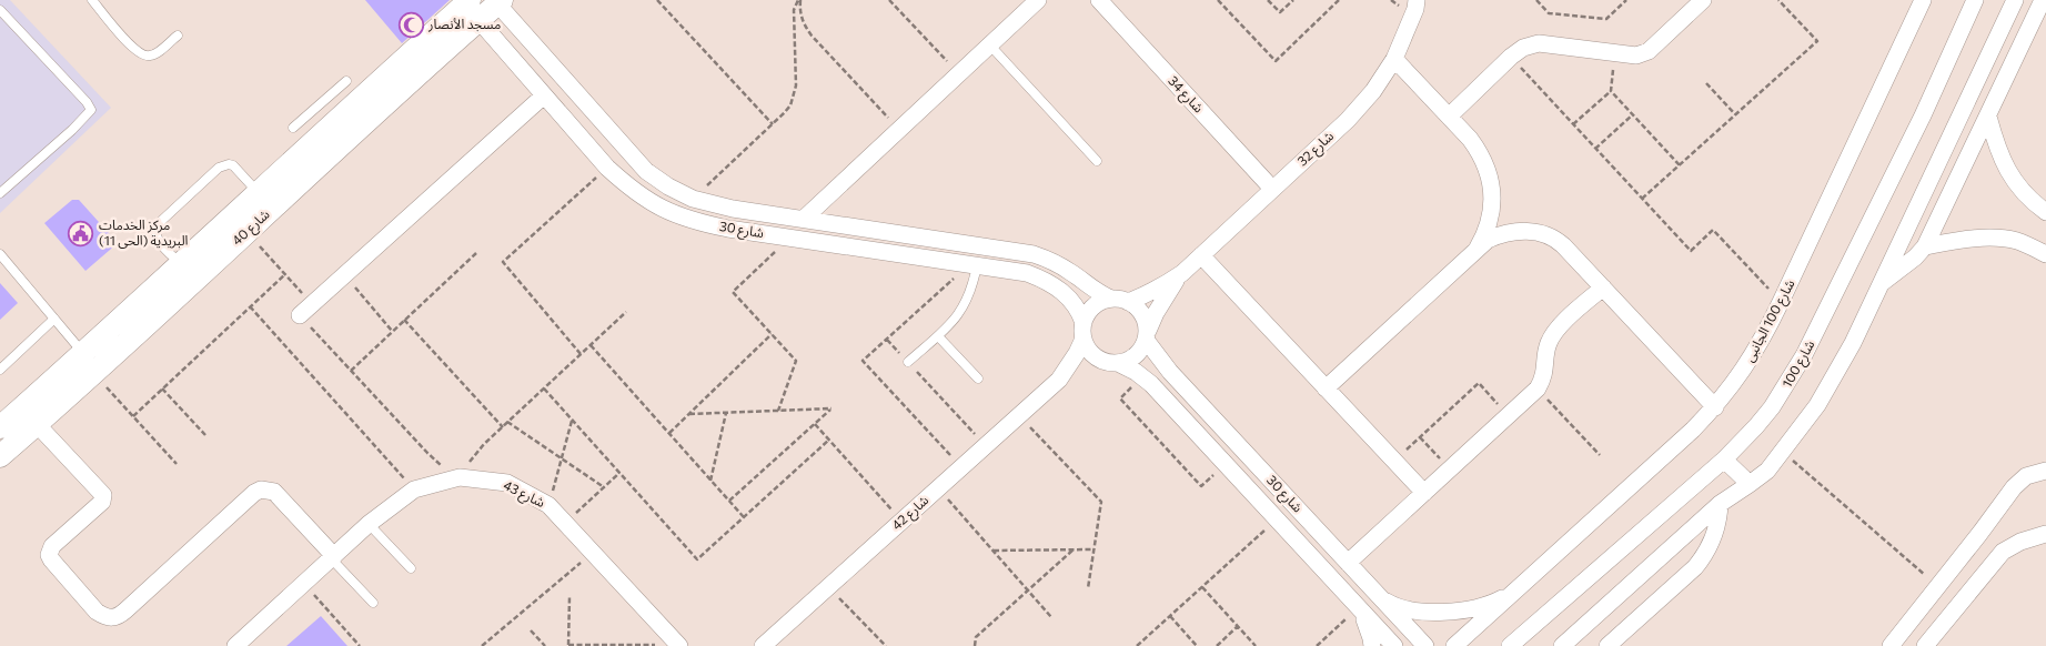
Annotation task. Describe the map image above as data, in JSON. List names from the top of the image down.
{
  "streets": {
    "street": [
      "شارع 34",
      "شارع 32",
      "شارع 40",
      "شارع 30",
      "شارع 100 الجانبى",
      "شارع 100",
      "شارع 43",
      "شارع 42"
    ]
  },
  "crossings": [
    ["شارع 34", "شارع 32"],
    ["شارع 32", "شارع 30"],
    ["شارع 32", "شارع 42"],
    ["شارع 40", "شارع 30"],
    ["شارع 30", "شارع 42"]
  ],
  "places": {
    "mosque": ["مسجد الأنصار"],
    "public building": ["مركز الخدمات البريدية (الحى 11)"]
  }
}
